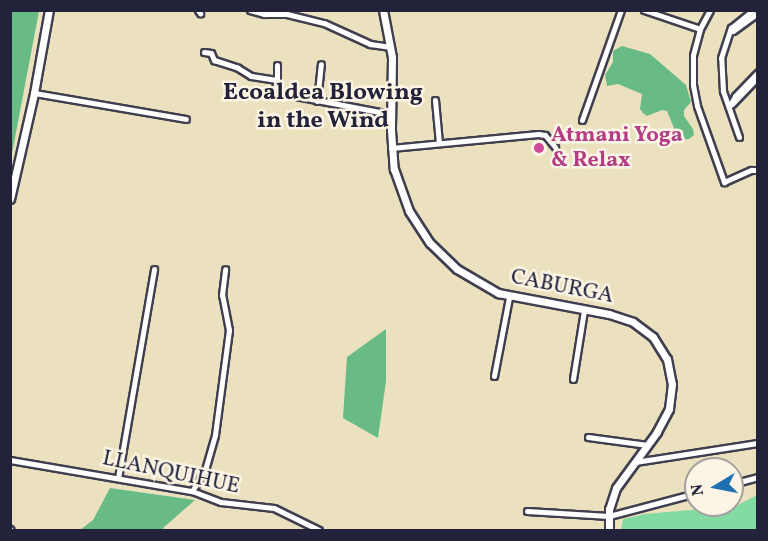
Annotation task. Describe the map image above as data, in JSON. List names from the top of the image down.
{
  "streets": {
    "street": ["CABURGA", "LLANQUIHUE"]
  },
  "districts": ["Ecoaldea Blowing in the Wind"],
  "places": ["Atmani Yoga & Relax"],
  "north": "left"
}
